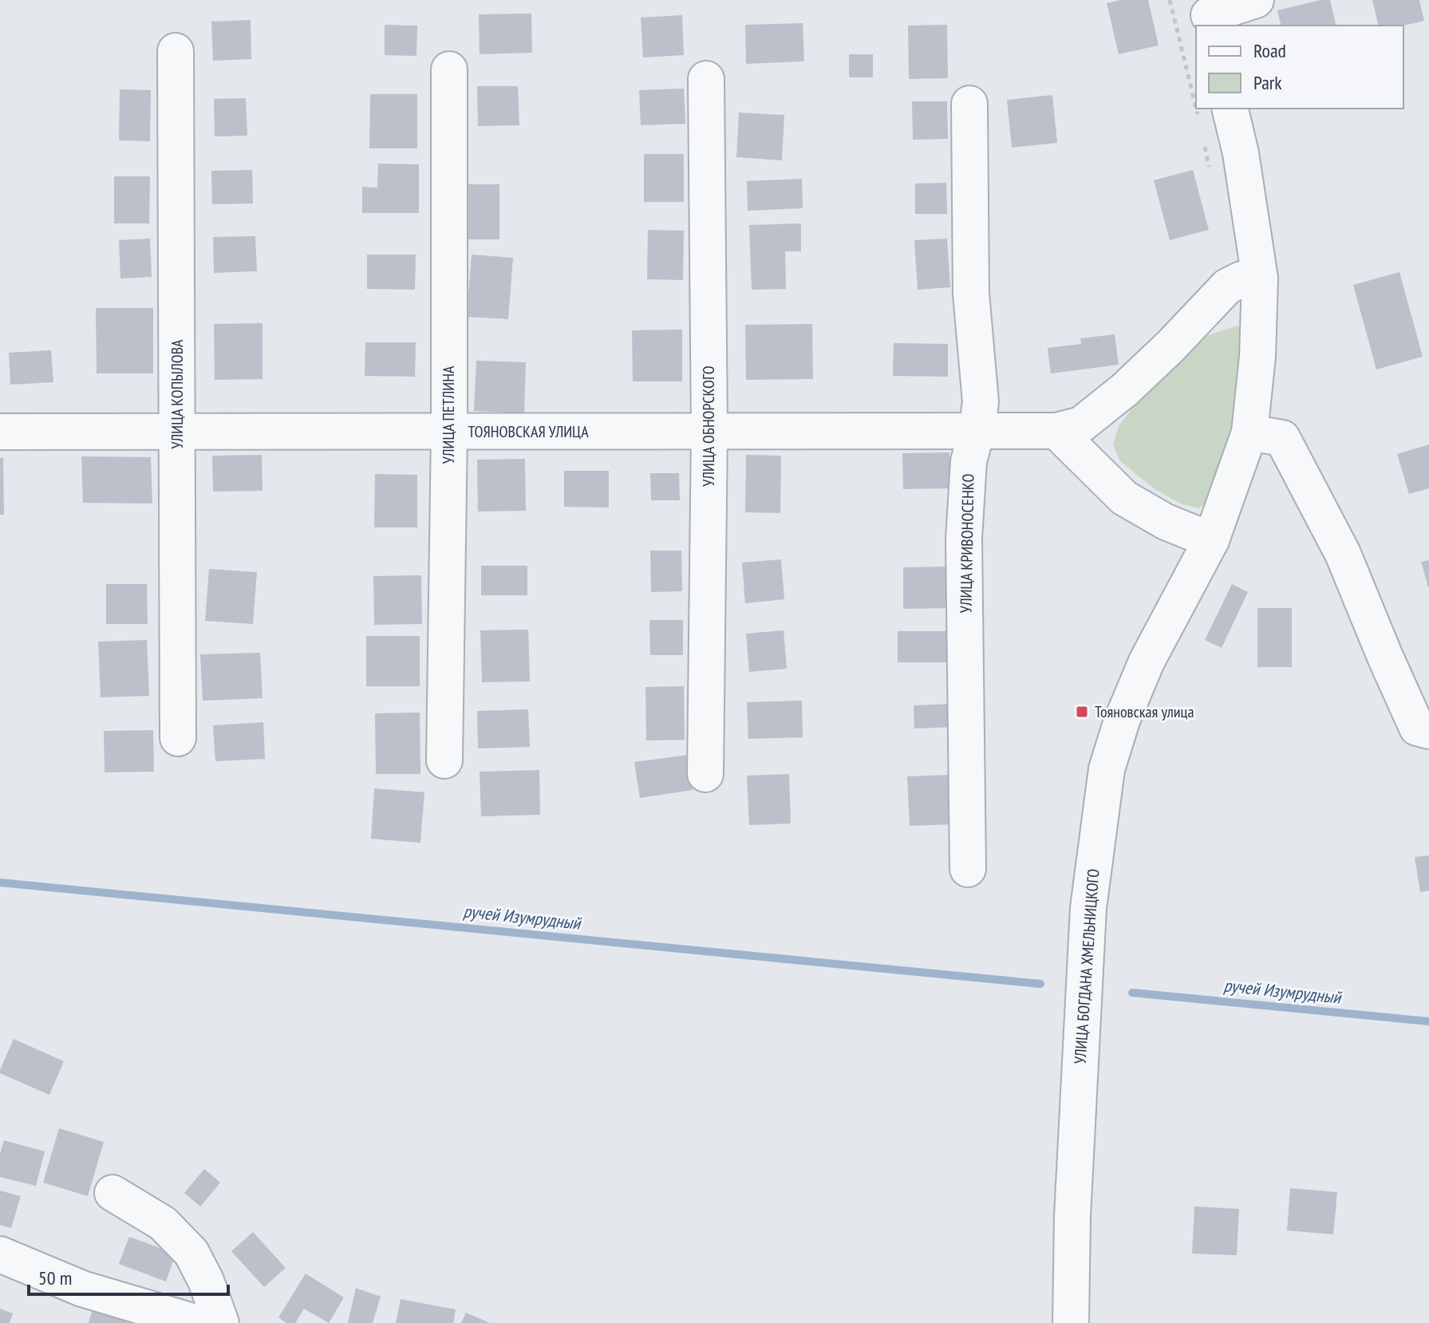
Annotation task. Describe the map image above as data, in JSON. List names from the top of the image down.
{
  "streets": {
    "street": [
      "УЛИЦА КОПЫЛОВА",
      "УЛИЦА ПЕТЛИНА",
      "УЛИЦА ОБНОРСКОГО",
      "ТОЯНОВСКАЯ УЛИЦА",
      "УЛИЦА КРИВОНОСЕНКО",
      "УЛИЦА БОГДАНА ХМЕЛЬНИЦКОГО"
    ]
  },
  "crossings": [
    ["УЛИЦА КОПЫЛОВА", "ТОЯНОВСКАЯ УЛИЦА"],
    ["УЛИЦА ПЕТЛИНА", "ТОЯНОВСКАЯ УЛИЦА"],
    ["УЛИЦА ОБНОРСКОГО", "ТОЯНОВСКАЯ УЛИЦА"],
    ["ТОЯНОВСКАЯ УЛИЦА", "УЛИЦА КРИВОНОСЕНКО"],
    ["ТОЯНОВСКАЯ УЛИЦА", "УЛИЦА БОГДАНА ХМЕЛЬНИЦКОГО"]
  ],
  "water": ["ручей Изумрудный"],
  "places": {
    "transit": ["Тояновская улица"]
  },
  "legend": ["Road", "Park"],
  "scale_bar": "50 m"
}
